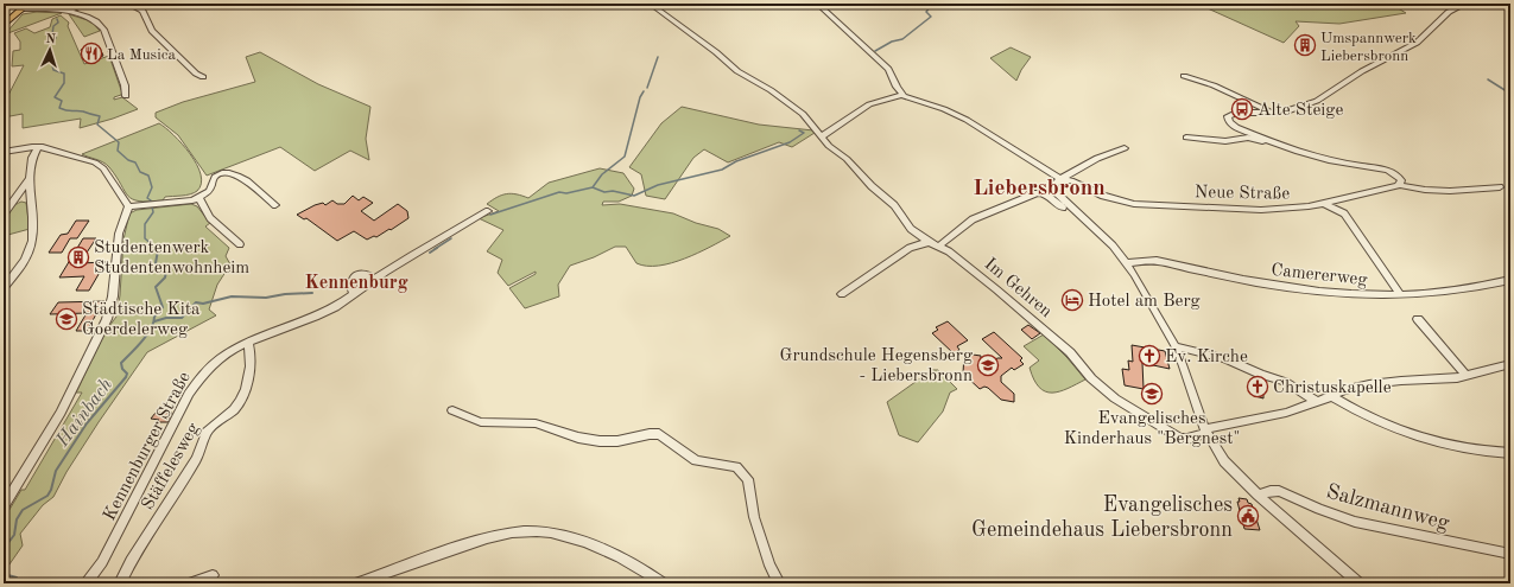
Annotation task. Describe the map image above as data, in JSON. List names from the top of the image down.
{
  "streets": {
    "street": [
      "Neue Straße",
      "Camererweg",
      "Im Gehren",
      "Kennenburger Straße",
      "Stäffelesweg",
      "Salzmannweg"
    ]
  },
  "crossings": [
    ["Kennenburger Straße", "Stäffelesweg"]
  ],
  "districts": ["Liebersbronn", "Kennenburg"],
  "water": ["Hainbach"],
  "places": {
    "building": ["Umspannwerk Liebersbronn", "Studentenwerk Studentenwohnheim"],
    "restaurant": ["La Musica"],
    "bus stop": ["Alte Steige"],
    "hotel": ["Hotel am Berg"],
    "school or university": ["Städtische Kita Goerdelerweg", "Grundschule Hegensberg - Liebersbronn", "Evangelisches Kinderhaus \"Bergnest\""],
    "church": ["Ev. Kirche", "Christuskapelle"],
    "public building": ["Evangelisches Gemeindehaus Liebersbronn"]
  },
  "north": "top"
}
